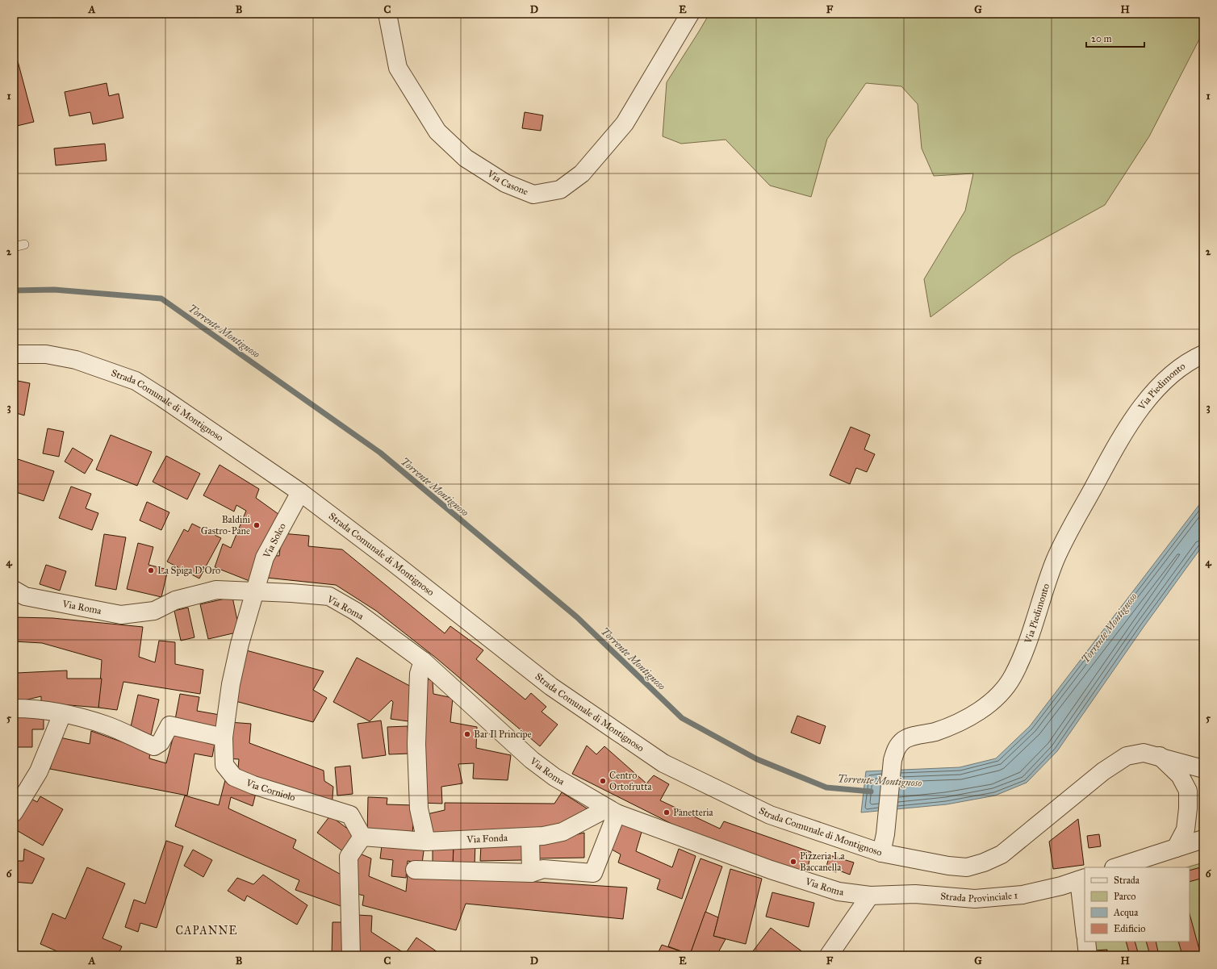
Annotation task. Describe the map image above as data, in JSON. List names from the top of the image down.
{
  "streets": {
    "street": [
      "Via Casone",
      "Via Piedimonto",
      "Strada Comunale di Montignoso",
      "Via Solco",
      "Via Roma",
      "Via Corniolo",
      "Via Fonda",
      "Strada Provinciale 1"
    ]
  },
  "crossings": [
    ["Via Piedimonto", "Strada Comunale di Montignoso"],
    ["Strada Comunale di Montignoso", "Via Solco"],
    ["Via Solco", "Via Roma"],
    ["Via Solco", "Via Corniolo"],
    ["Via Roma", "Via Corniolo"],
    ["Via Roma", "Via Fonda"],
    ["Via Roma", "Strada Provinciale 1"],
    ["Via Corniolo", "Via Fonda"]
  ],
  "districts": ["CAPANNE"],
  "water": ["Torrente Montignoso"],
  "places": [
    "Baldini Gastro-Pane",
    "La Spiga D'Oro",
    "Bar Il Principe",
    "Centro Ortofrutta",
    "Panetteria",
    "Pizzeria La Baccanella"
  ],
  "legend": [
    "Strada",
    "Parco",
    "Acqua",
    "Edificio"
  ],
  "scale_bar": "20 m",
  "grid": {
    "columns": [
      "A",
      "B",
      "C",
      "D",
      "E",
      "F",
      "G",
      "H"
    ],
    "rows": [
      "1",
      "2",
      "3",
      "4",
      "5",
      "6"
    ]
  }
}
